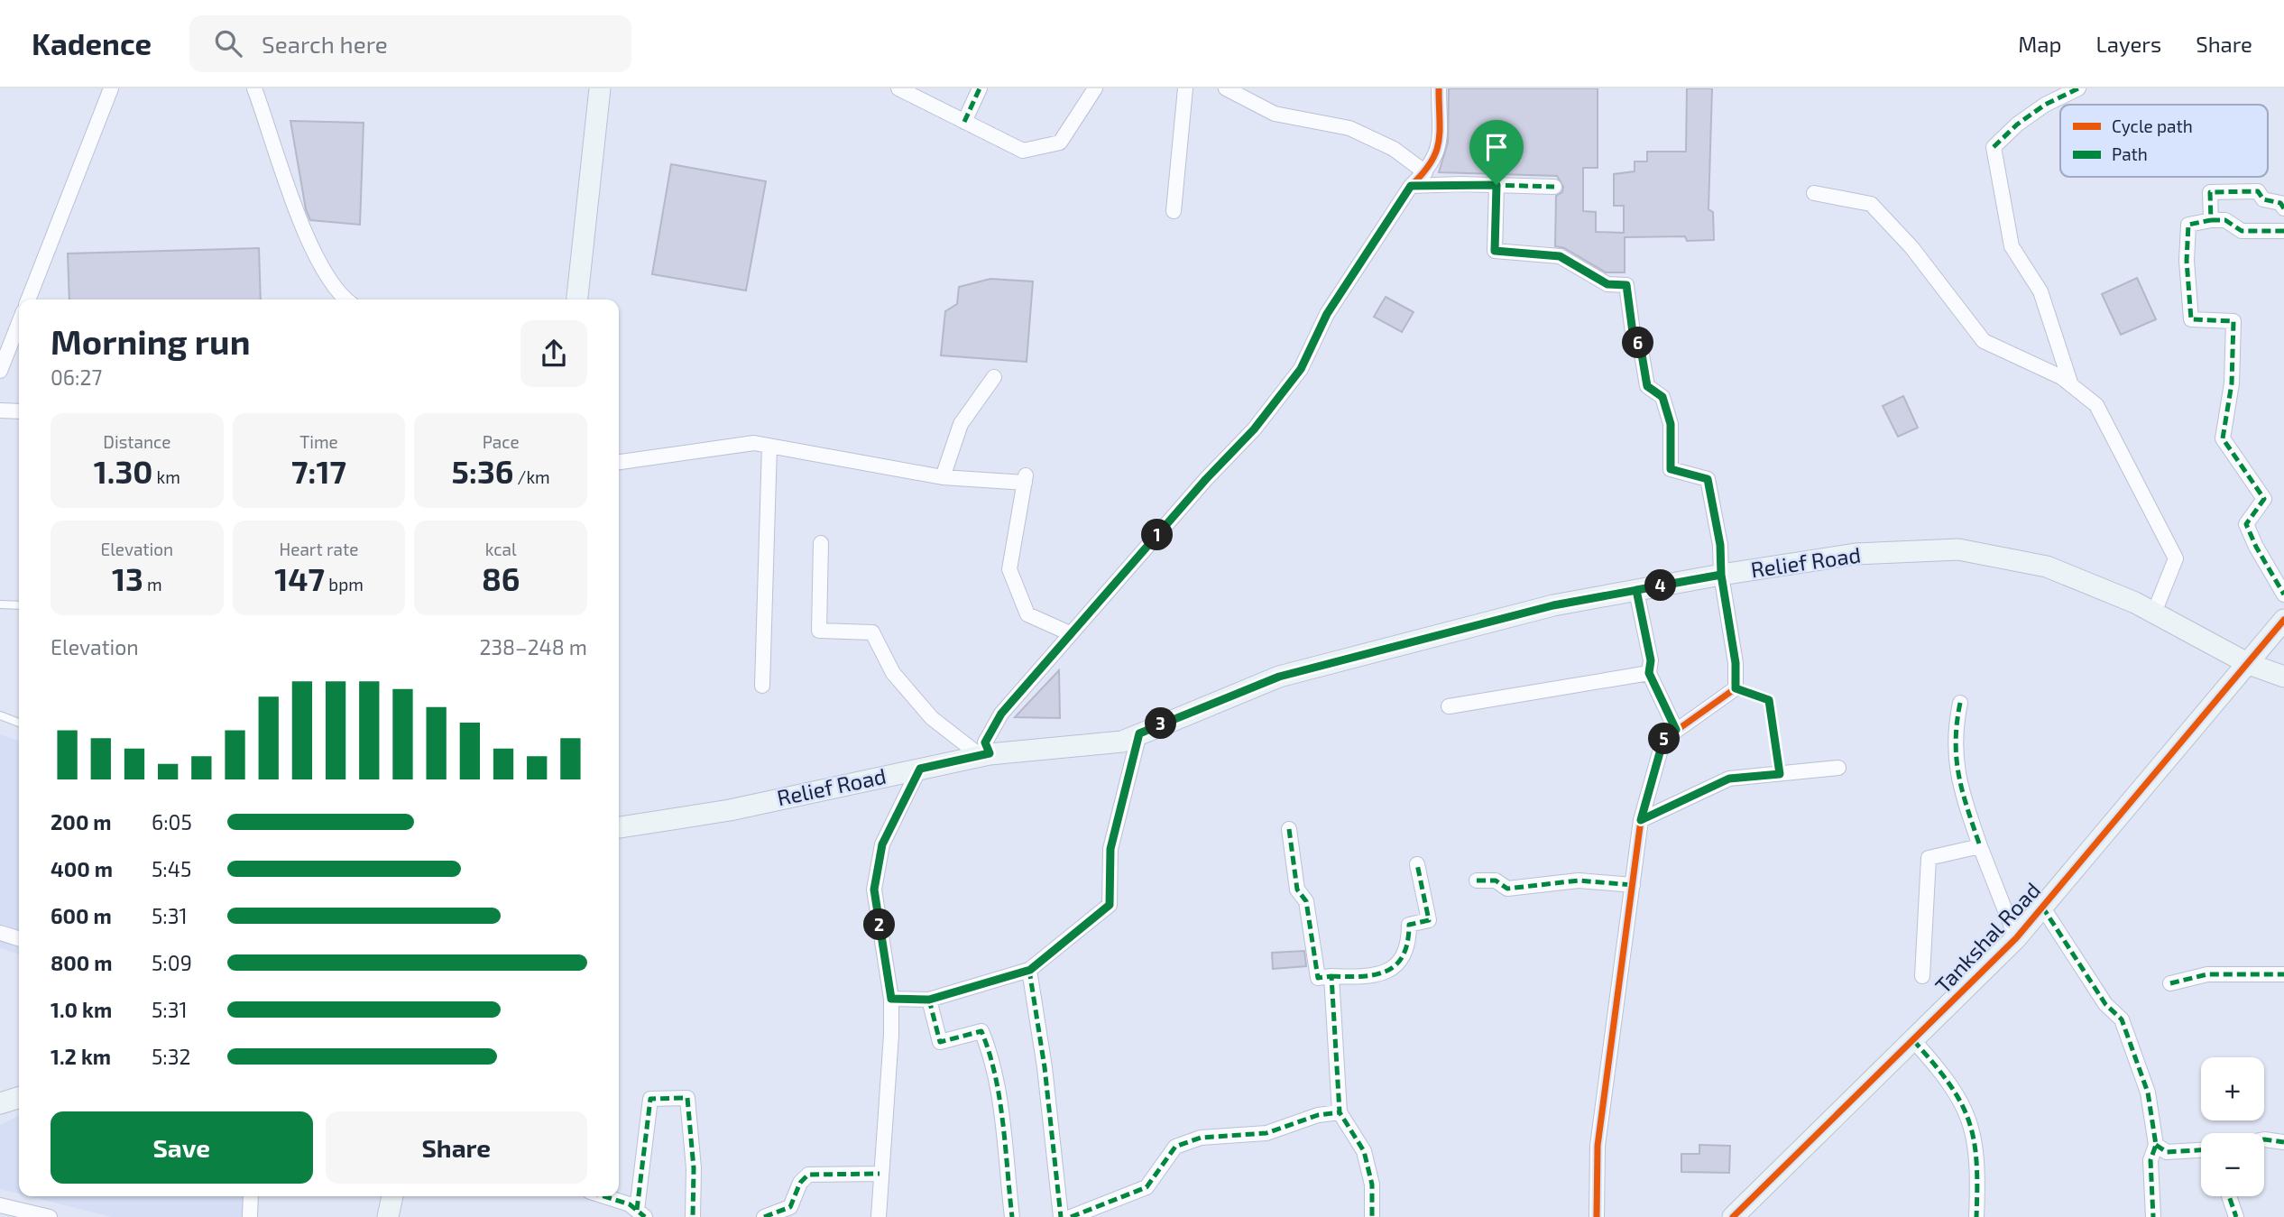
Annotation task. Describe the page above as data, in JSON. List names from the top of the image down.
{
  "streets": {
    "main road": ["Relief Road", "Tankshal Road"]
  },
  "crossings": [
    ["Relief Road", "Tankshal Road"]
  ],
  "legend": ["Cycle path", "Path"],
  "page": {
    "header": "Kadence",
    "search": "Search here",
    "nav": ["Map", "Layers", "Share"],
    "heading": ["Morning run", "06:27"],
    "pins": [
      "6",
      "1",
      "4",
      "3",
      "5",
      "2"
    ],
    "stats": [
      ["Distance", "1.30 km"],
      ["Time", "7:17"],
      ["Pace", "5:36 /km"],
      ["Elevation", "13 m"],
      ["Heart rate", "147 bpm"],
      ["kcal", "86"]
    ],
    "chart": ["Elevation", "238–248 m"],
    "list": [
      {
        "name": "200 m",
        "note": "6:05"
      },
      {
        "name": "400 m",
        "note": "5:45"
      },
      {
        "name": "600 m",
        "note": "5:31"
      },
      {
        "name": "800 m",
        "note": "5:09"
      },
      {
        "name": "1.0 km",
        "note": "5:31"
      },
      {
        "name": "1.2 km",
        "note": "5:32"
      }
    ],
    "map_buttons": ["+", "−"],
    "buttons": ["Save", "Share"]
  }
}
